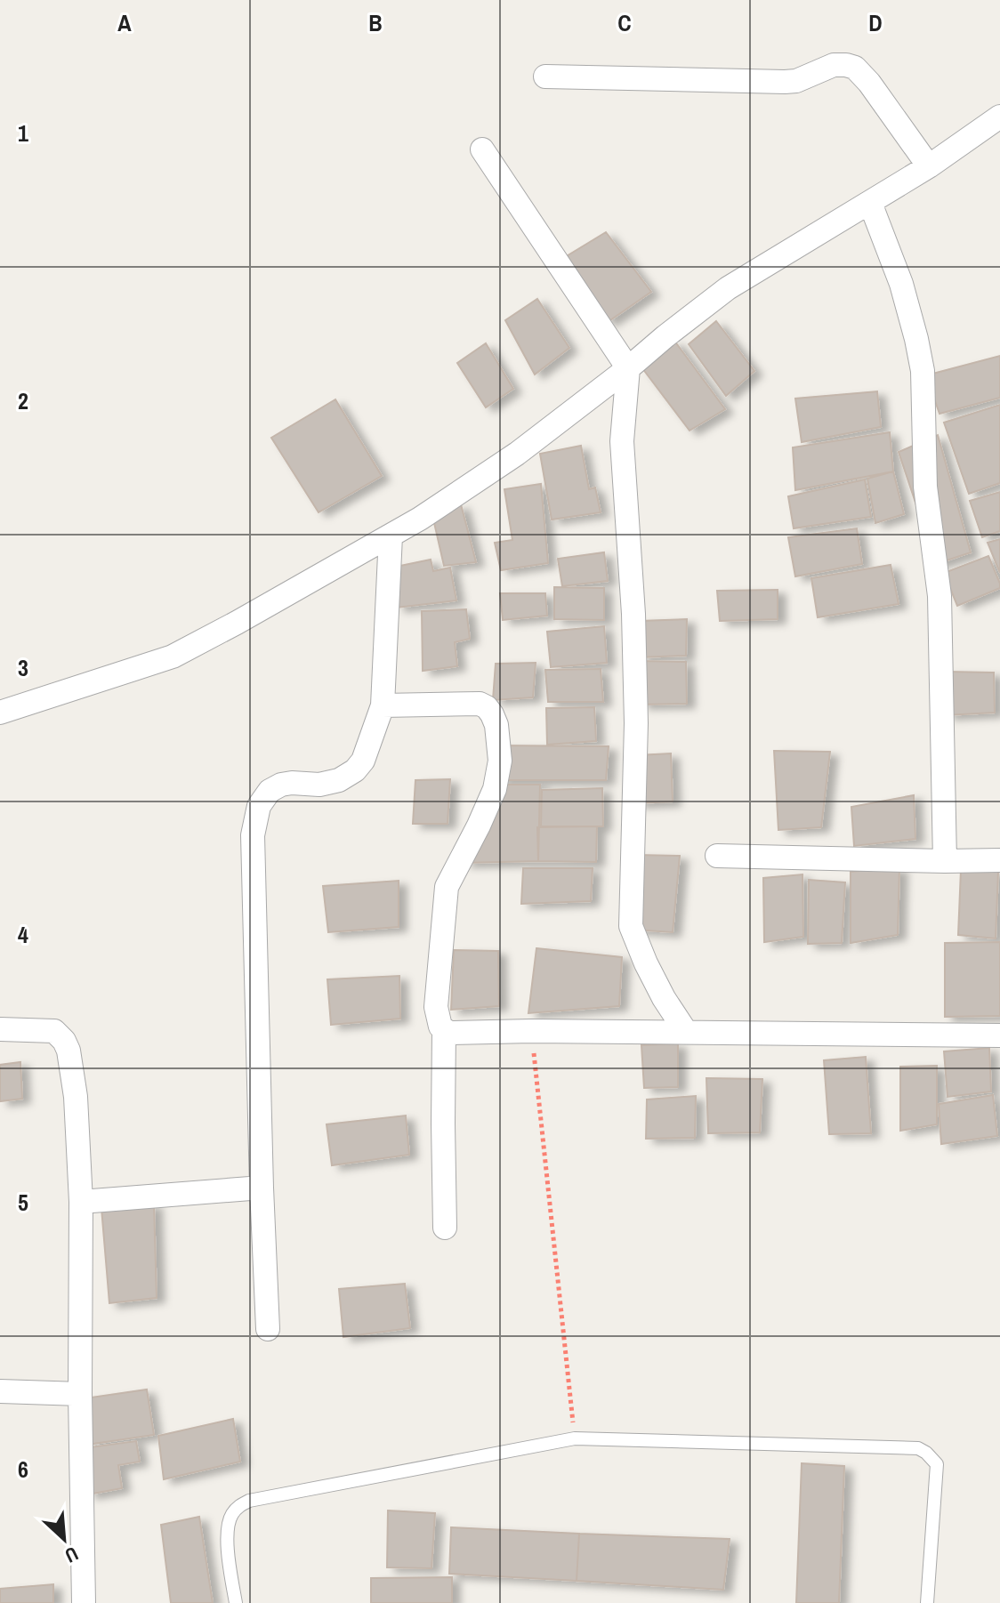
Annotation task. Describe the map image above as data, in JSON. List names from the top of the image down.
{
  "north": "bottom right",
  "grid": {
    "columns": [
      "A",
      "B",
      "C",
      "D"
    ],
    "rows": [
      "1",
      "2",
      "3",
      "4",
      "5",
      "6"
    ]
  }
}
